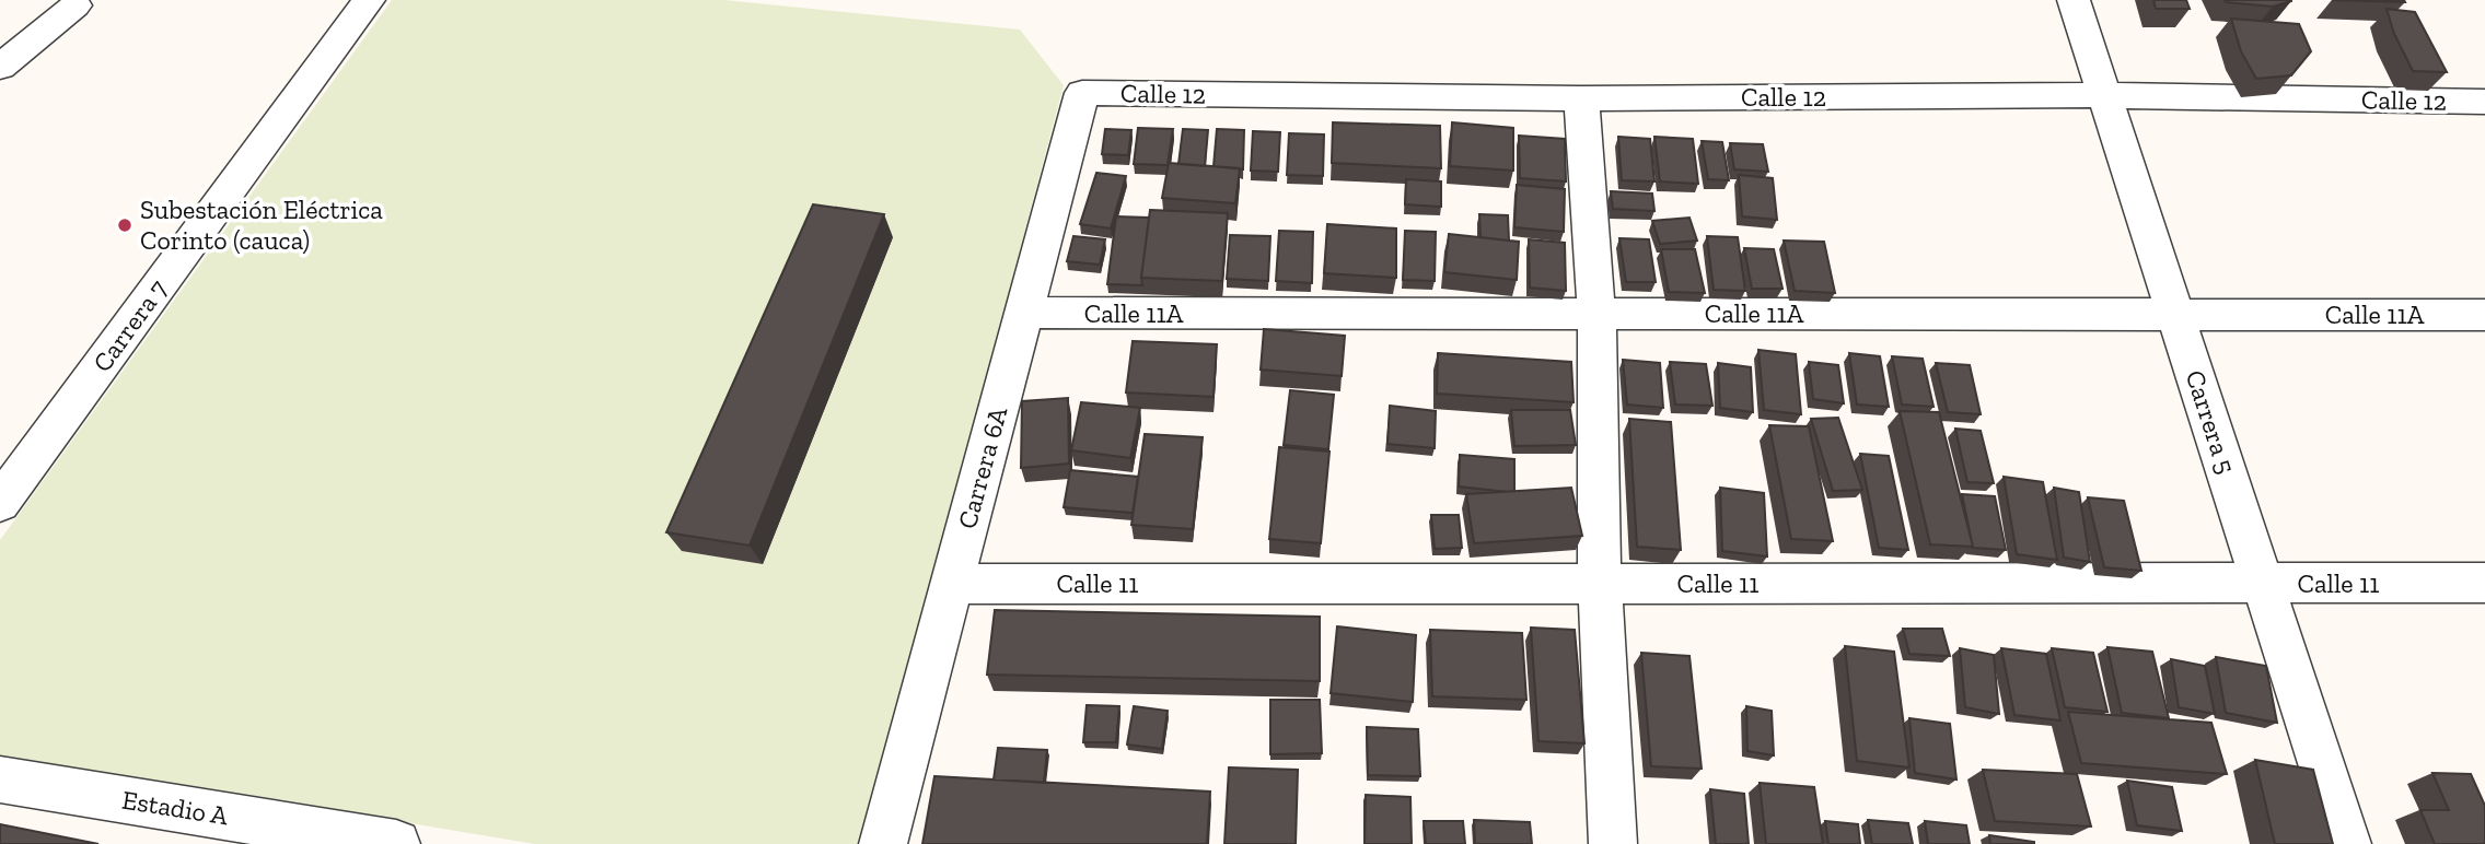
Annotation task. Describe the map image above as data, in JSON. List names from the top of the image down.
{
  "streets": {
    "street": [
      "Calle 12",
      "Calle 11A",
      "Carrera 7",
      "Carrera 5",
      "Carrera 6A",
      "Calle 11",
      "Estadio A"
    ]
  },
  "crossings": [
    ["Calle 12", "Carrera 5"],
    ["Calle 12", "Carrera 6A"],
    ["Calle 11A", "Carrera 5"],
    ["Calle 11A", "Carrera 6A"],
    ["Carrera 5", "Calle 11"],
    ["Carrera 6A", "Calle 11"]
  ],
  "places": ["Subestación Eléctrica Corinto (cauca)"]
}
